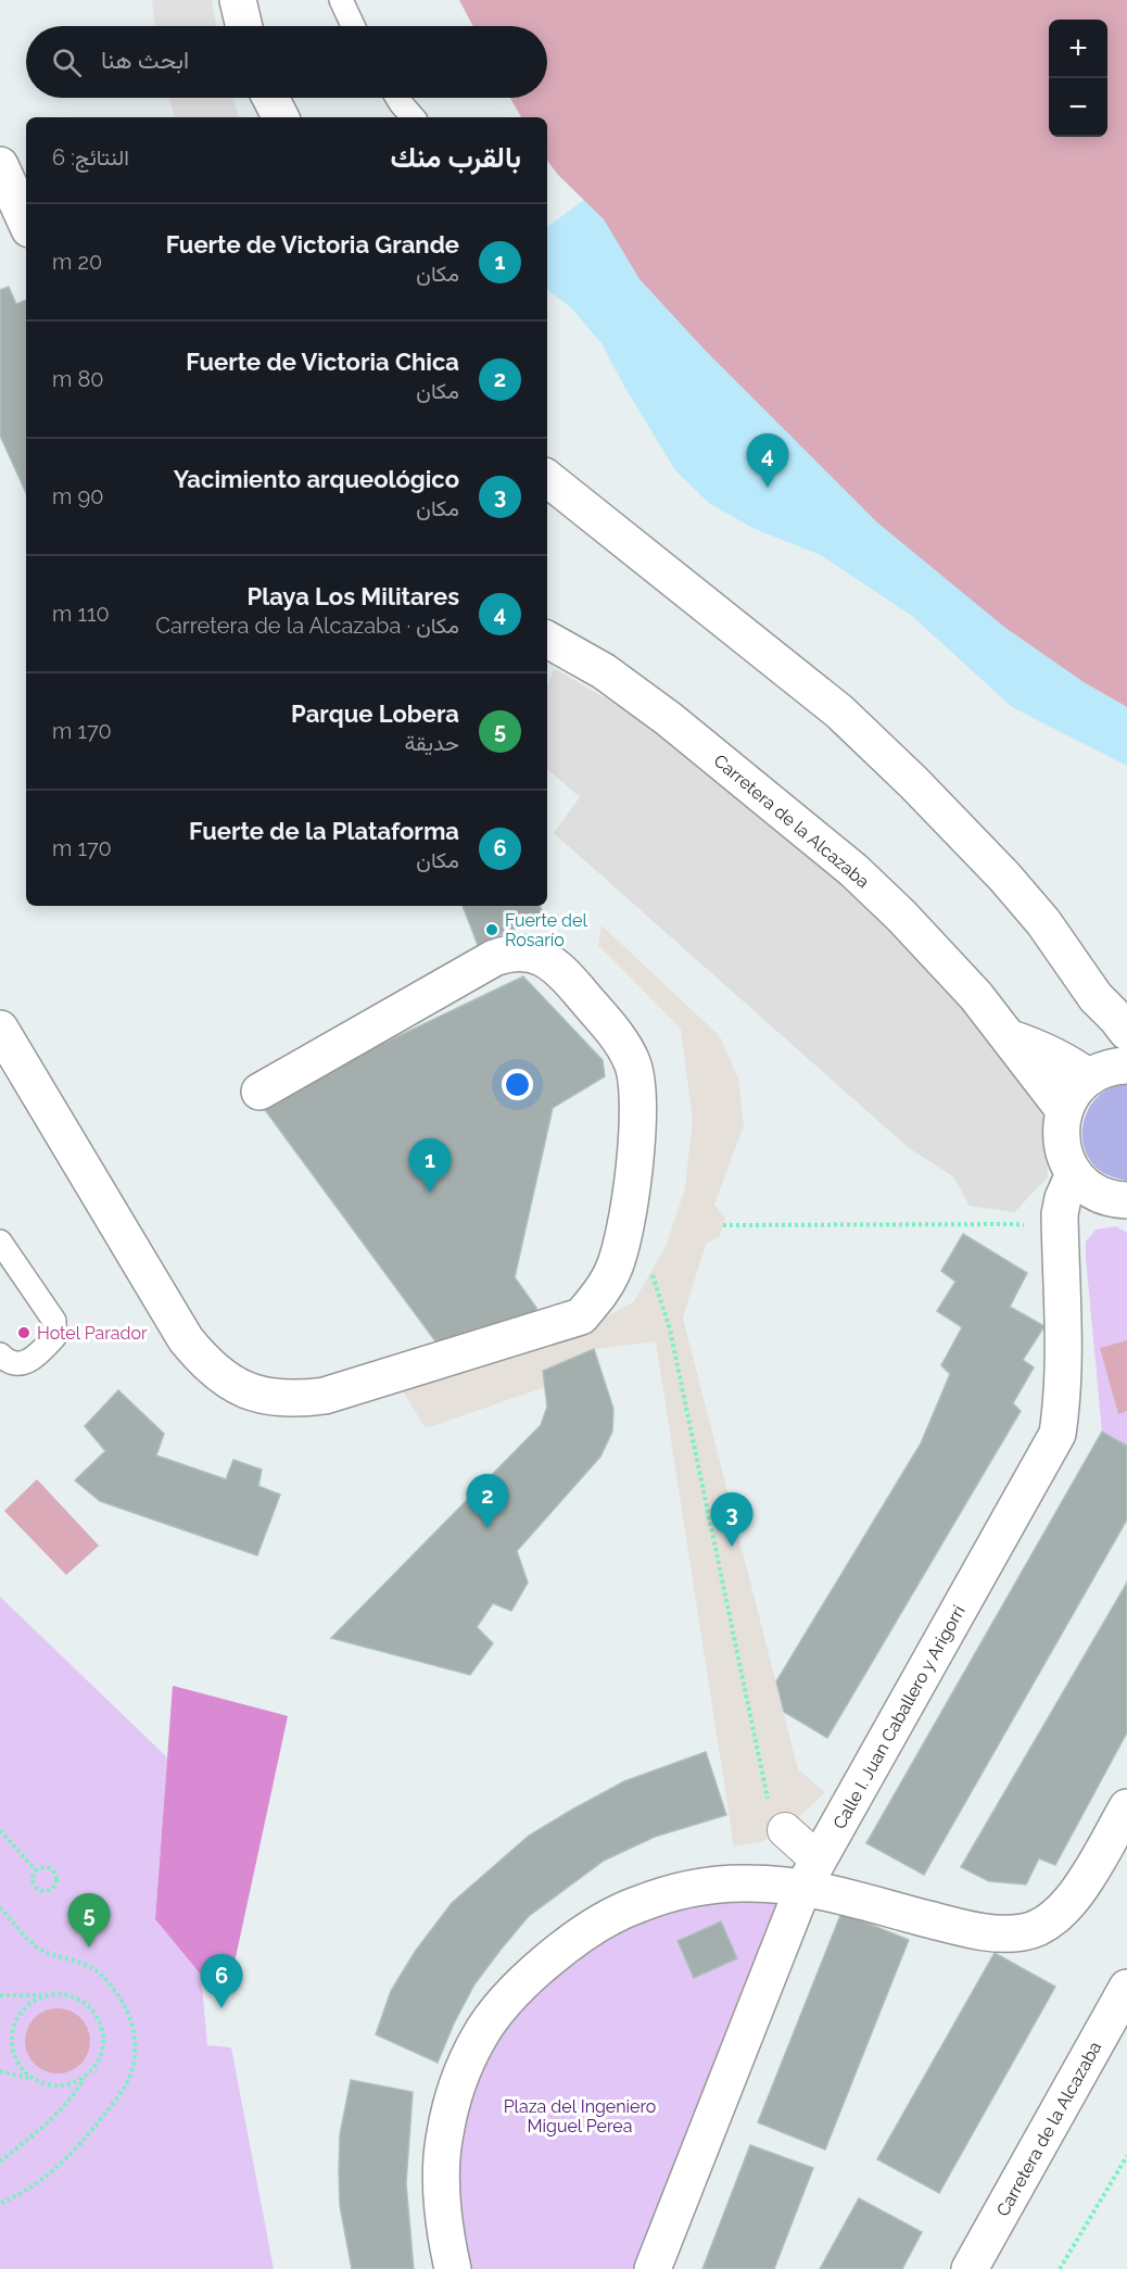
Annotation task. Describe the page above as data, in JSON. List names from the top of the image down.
{
  "streets": {
    "street": ["Carretera de la Alcazaba", "Calle I. Juan Caballero y Arigorri"]
  },
  "parks": ["Plaza del Ingeniero Miguel Perea"],
  "places": ["Fuerte del Rosarío", "Hotel Parador"],
  "page": {
    "map_buttons": ["+", "−"],
    "search": "ابحث هنا",
    "heading": ["بالقرب منك", "النتائج: 6"],
    "list": [
      {
        "mark": "1",
        "name": "Fuerte de Victoria Grande",
        "note": "مكان",
        "value": "20 m"
      },
      {
        "mark": "2",
        "name": "Fuerte de Victoria Chica",
        "note": "مكان",
        "value": "80 m"
      },
      {
        "mark": "3",
        "name": "Yacimiento arqueológico",
        "note": "مكان",
        "value": "90 m"
      },
      {
        "mark": "4",
        "name": "Playa Los Militares",
        "note": "مكان · Carretera de la Alcazaba",
        "value": "110 m"
      },
      {
        "mark": "5",
        "name": "Parque Lobera",
        "note": "حديقة",
        "value": "170 m"
      },
      {
        "mark": "6",
        "name": "Fuerte de la Plataforma",
        "note": "مكان",
        "value": "170 m"
      }
    ],
    "pins": [
      "4",
      "1",
      "2",
      "3",
      "5",
      "6"
    ]
  }
}
